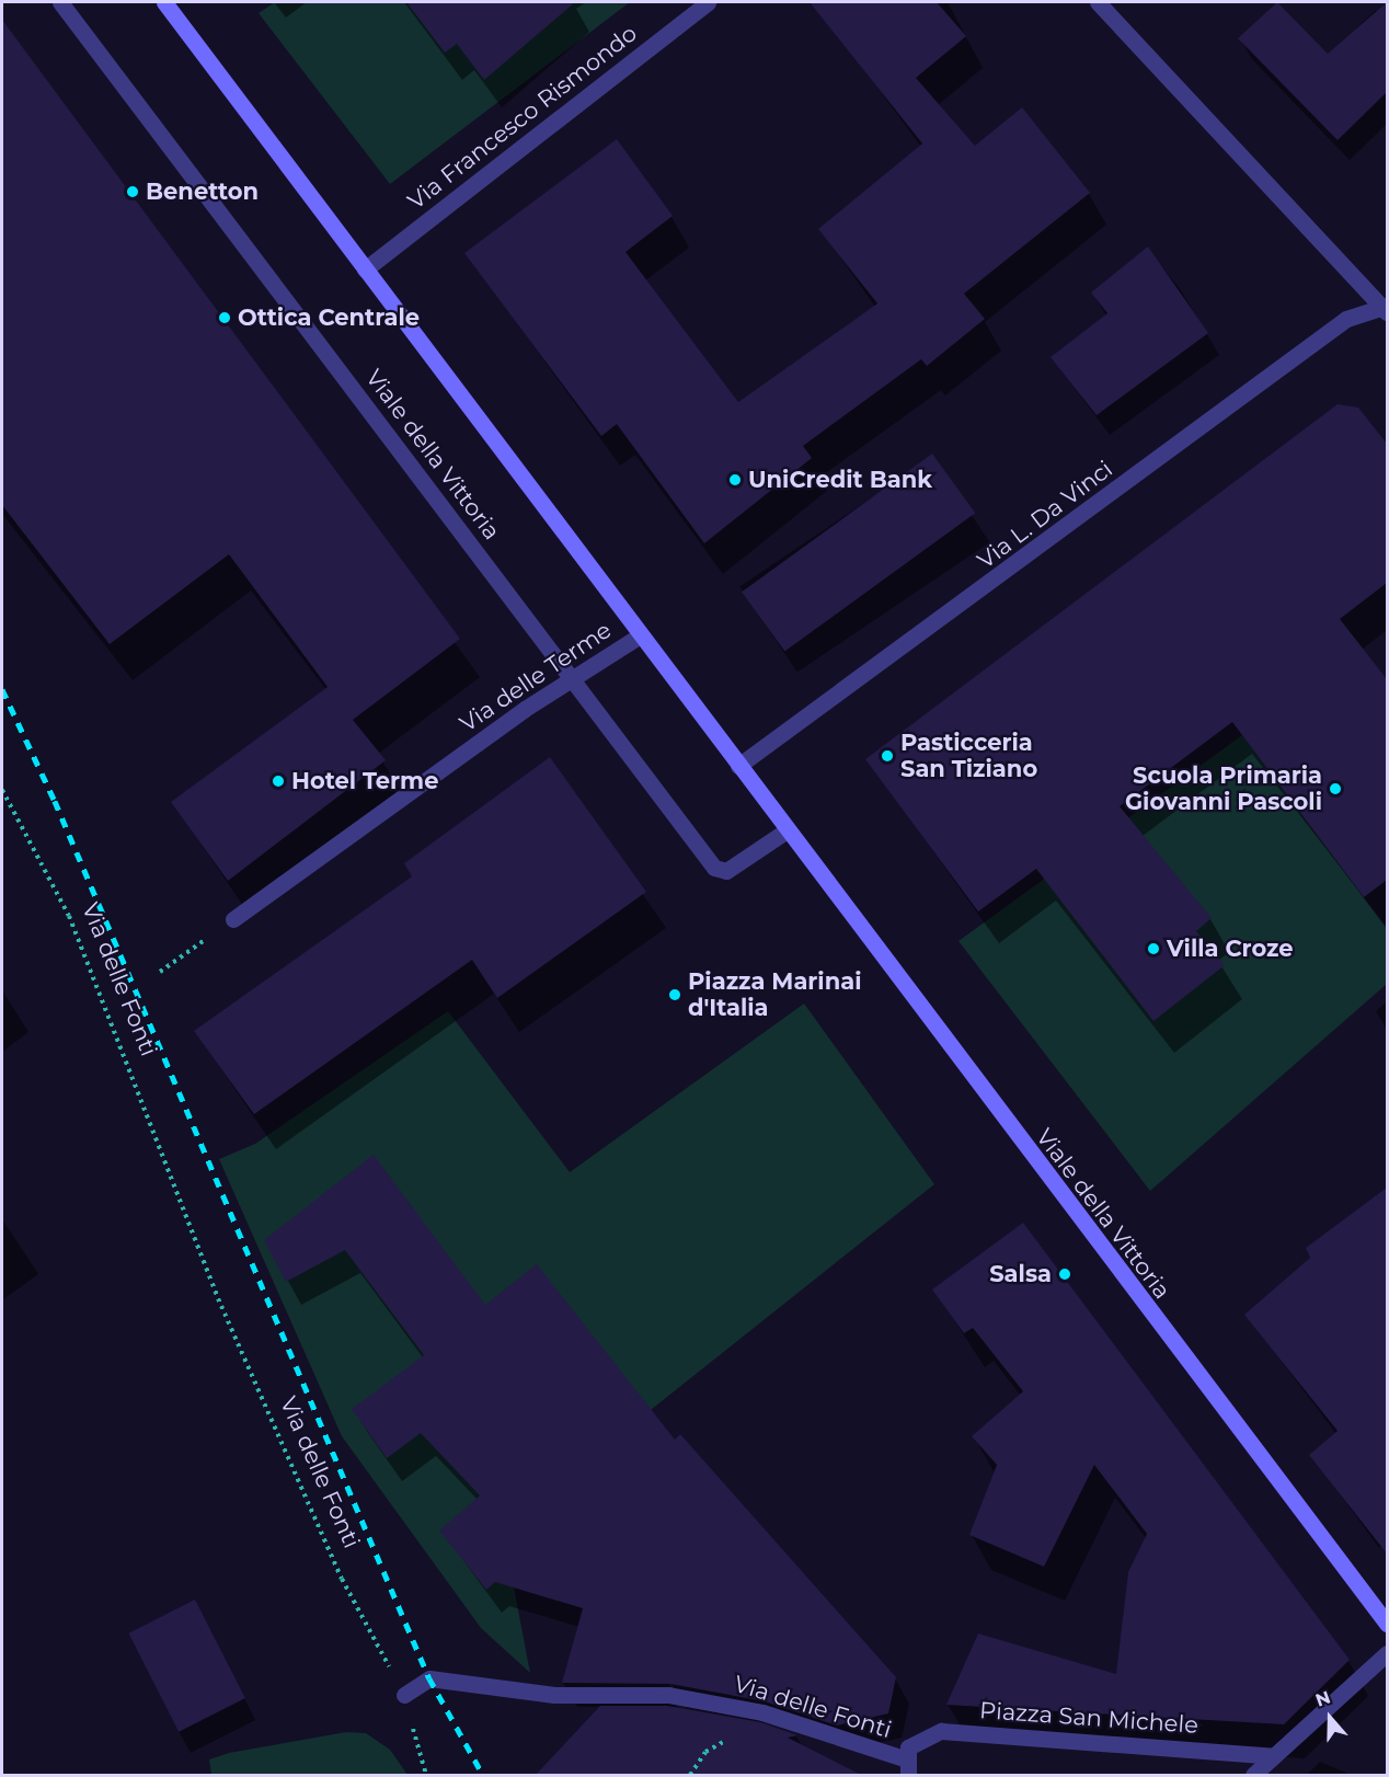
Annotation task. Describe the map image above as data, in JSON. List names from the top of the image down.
{
  "streets": {
    "street": [
      "Via Francesco Rismondo",
      "Viale della Vittoria",
      "Via L. Da Vinci",
      "Via delle Terme",
      "Via delle Fonti",
      "Piazza San Michele"
    ]
  },
  "crossings": [
    ["Via Francesco Rismondo", "Viale della Vittoria"],
    ["Viale della Vittoria", "Via L. Da Vinci"],
    ["Viale della Vittoria", "Via delle Terme"],
    ["Via delle Fonti", "Piazza San Michele"]
  ],
  "places": [
    "Benetton",
    "Ottica Centrale",
    "UniCredit Bank",
    "Pasticceria San Tiziano",
    "Hotel Terme",
    "Scuola Primaria Giovanni Pascoli",
    "Villa Croze",
    "Piazza Marinai d'Italia",
    "Salsa"
  ],
  "north": "top"
}
